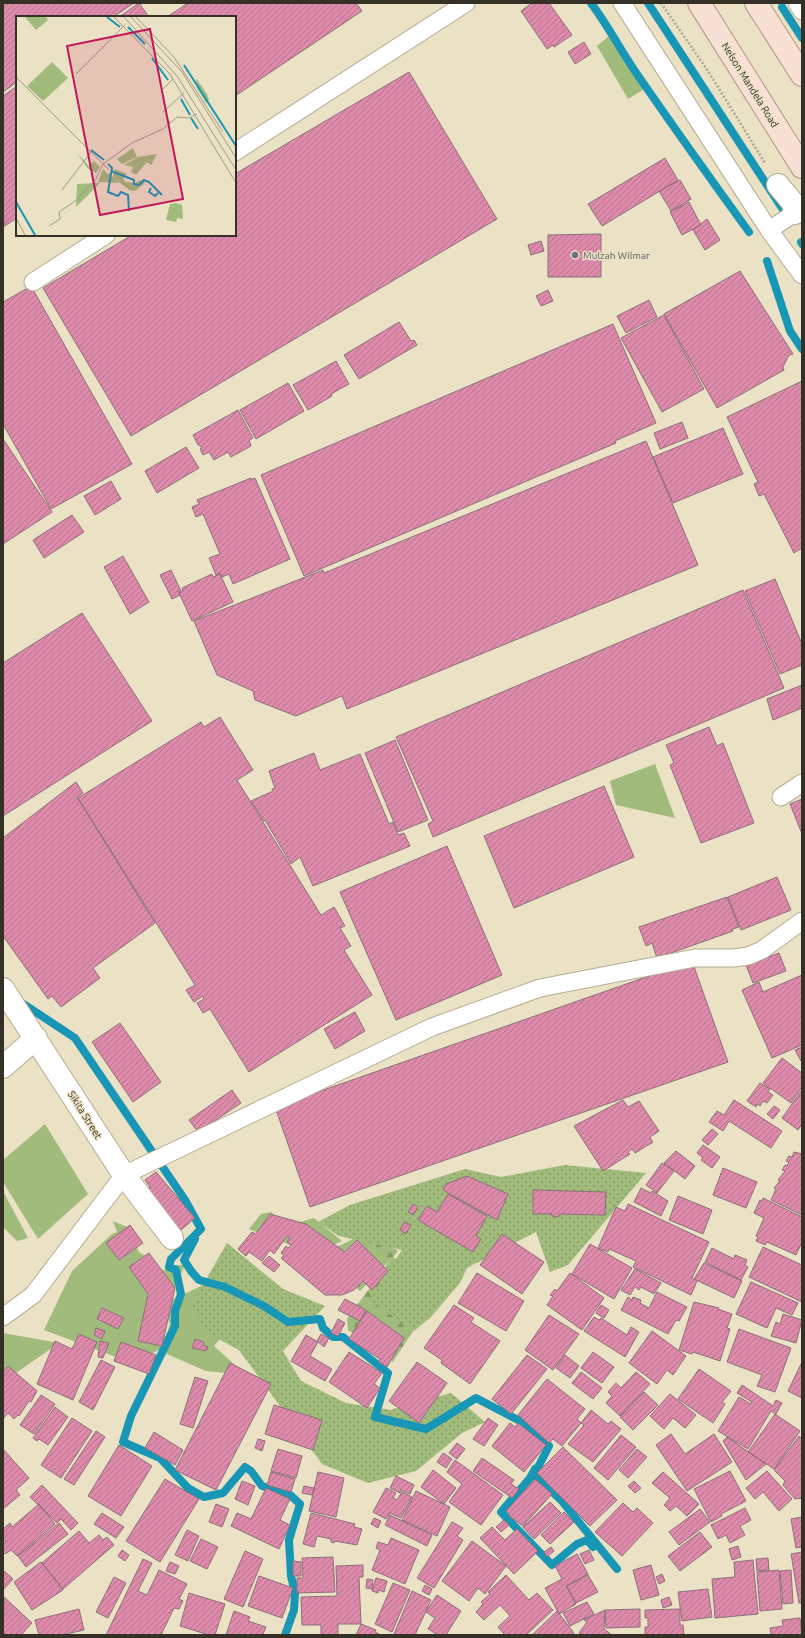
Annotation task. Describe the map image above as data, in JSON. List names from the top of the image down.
{
  "streets": {
    "main road": ["Nelson Mandela Road"],
    "street": ["Sikita Street"]
  },
  "places": ["Mulzah Wilmar"]
}
